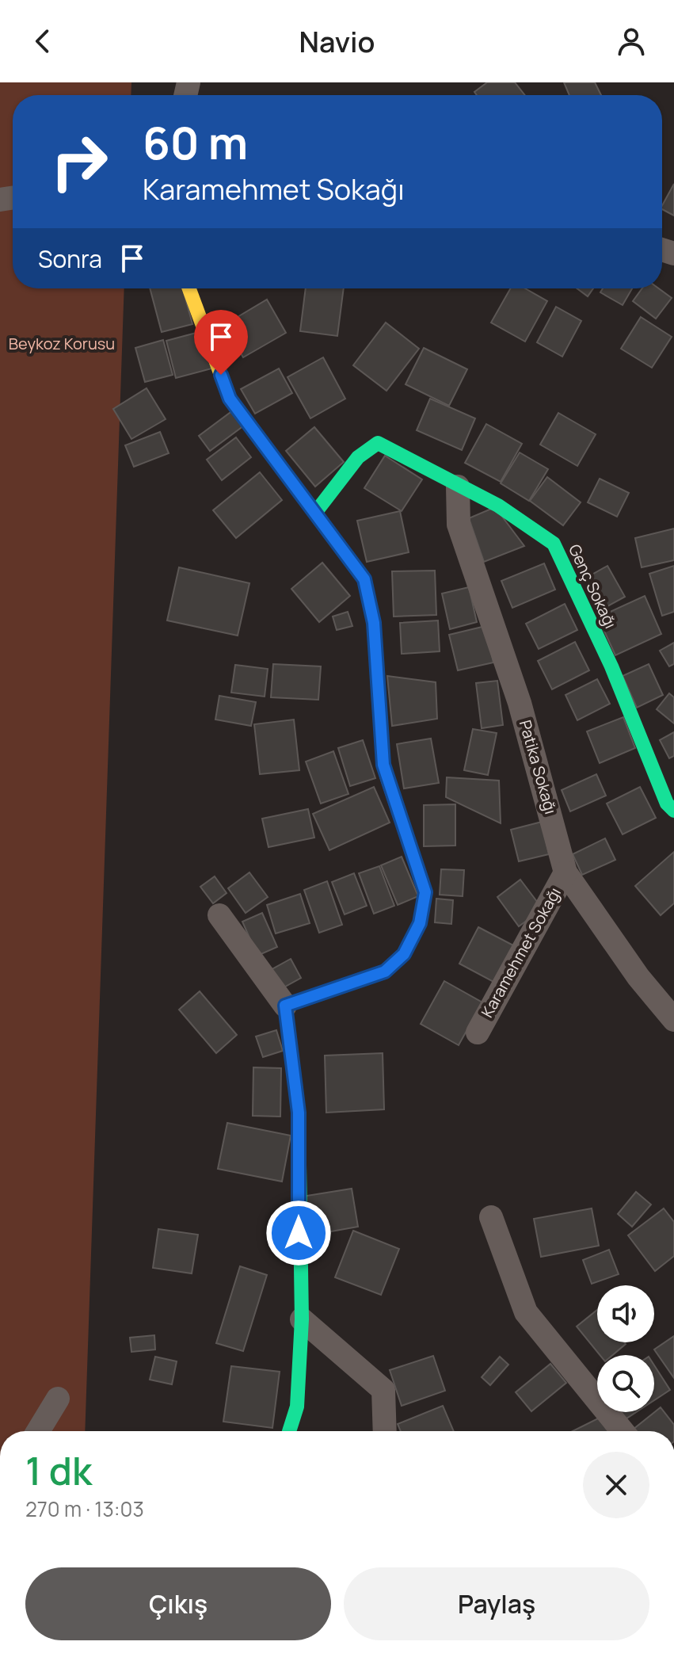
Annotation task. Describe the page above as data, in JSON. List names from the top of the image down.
{
  "streets": {
    "street": ["Genç Sokağı", "Patika Sokağı", "Karamehmet Sokağı"]
  },
  "crossings": [
    ["Genç Sokağı", "Patika Sokağı"],
    ["Patika Sokağı", "Karamehmet Sokağı"]
  ],
  "parks": ["Beykoz Korusu"],
  "page": {
    "header": "Navio",
    "turn": ["60 m", "Karamehmet Sokağı"],
    "then": "Sonra",
    "heading": ["1 dk", "270 m · 13:03"],
    "buttons": ["Çıkış", "Paylaş"]
  }
}
